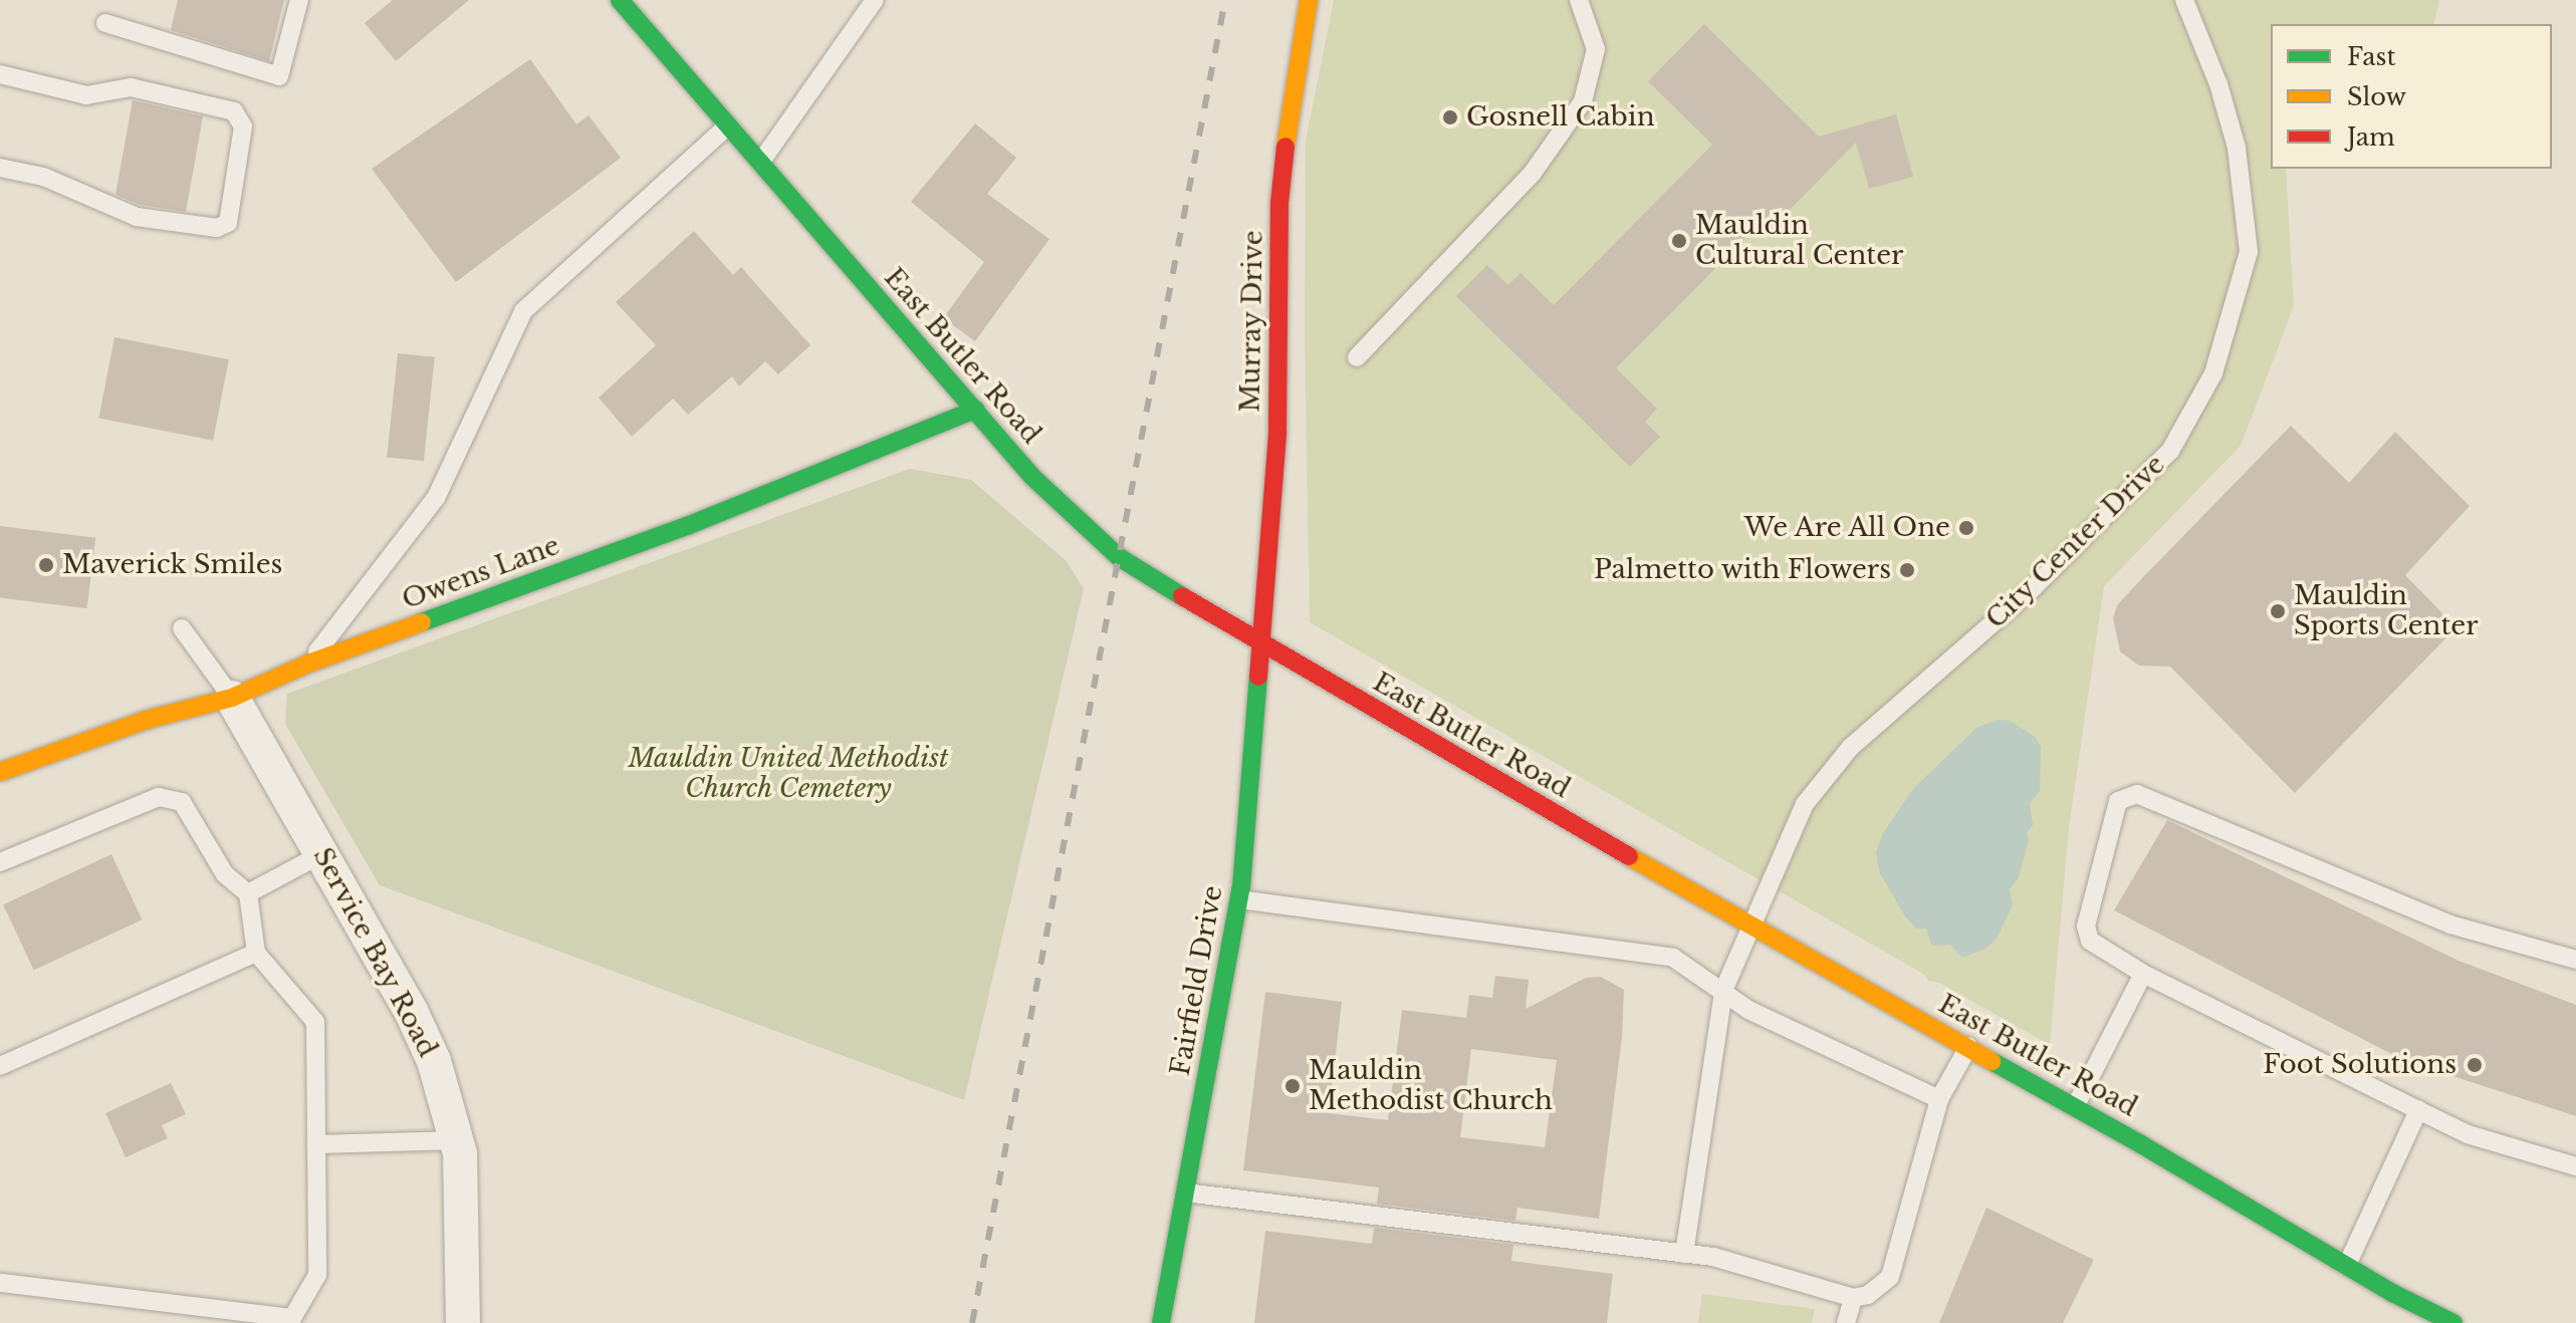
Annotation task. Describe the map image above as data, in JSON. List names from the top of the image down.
{
  "streets": {
    "street": [
      "Murray Drive",
      "East Butler Road",
      "Owens Lane",
      "Service Bay Road",
      "Fairfield Drive"
    ],
    "lane": ["City Center Drive"]
  },
  "crossings": [
    ["Murray Drive", "East Butler Road"],
    ["Murray Drive", "Fairfield Drive"],
    ["East Butler Road", "City Center Drive"],
    ["East Butler Road", "Owens Lane"],
    ["East Butler Road", "Fairfield Drive"],
    ["Owens Lane", "Service Bay Road"]
  ],
  "parks": ["Mauldin United Methodist Church Cemetery"],
  "places": [
    "Gosnell Cabin",
    "Mauldin Cultural Center",
    "We Are All One",
    "Maverick Smiles",
    "Palmetto with Flowers",
    "Mauldin Sports Center",
    "Foot Solutions",
    "Mauldin Methodist Church"
  ],
  "legend": ["Fast", "Slow", "Jam"]
}
